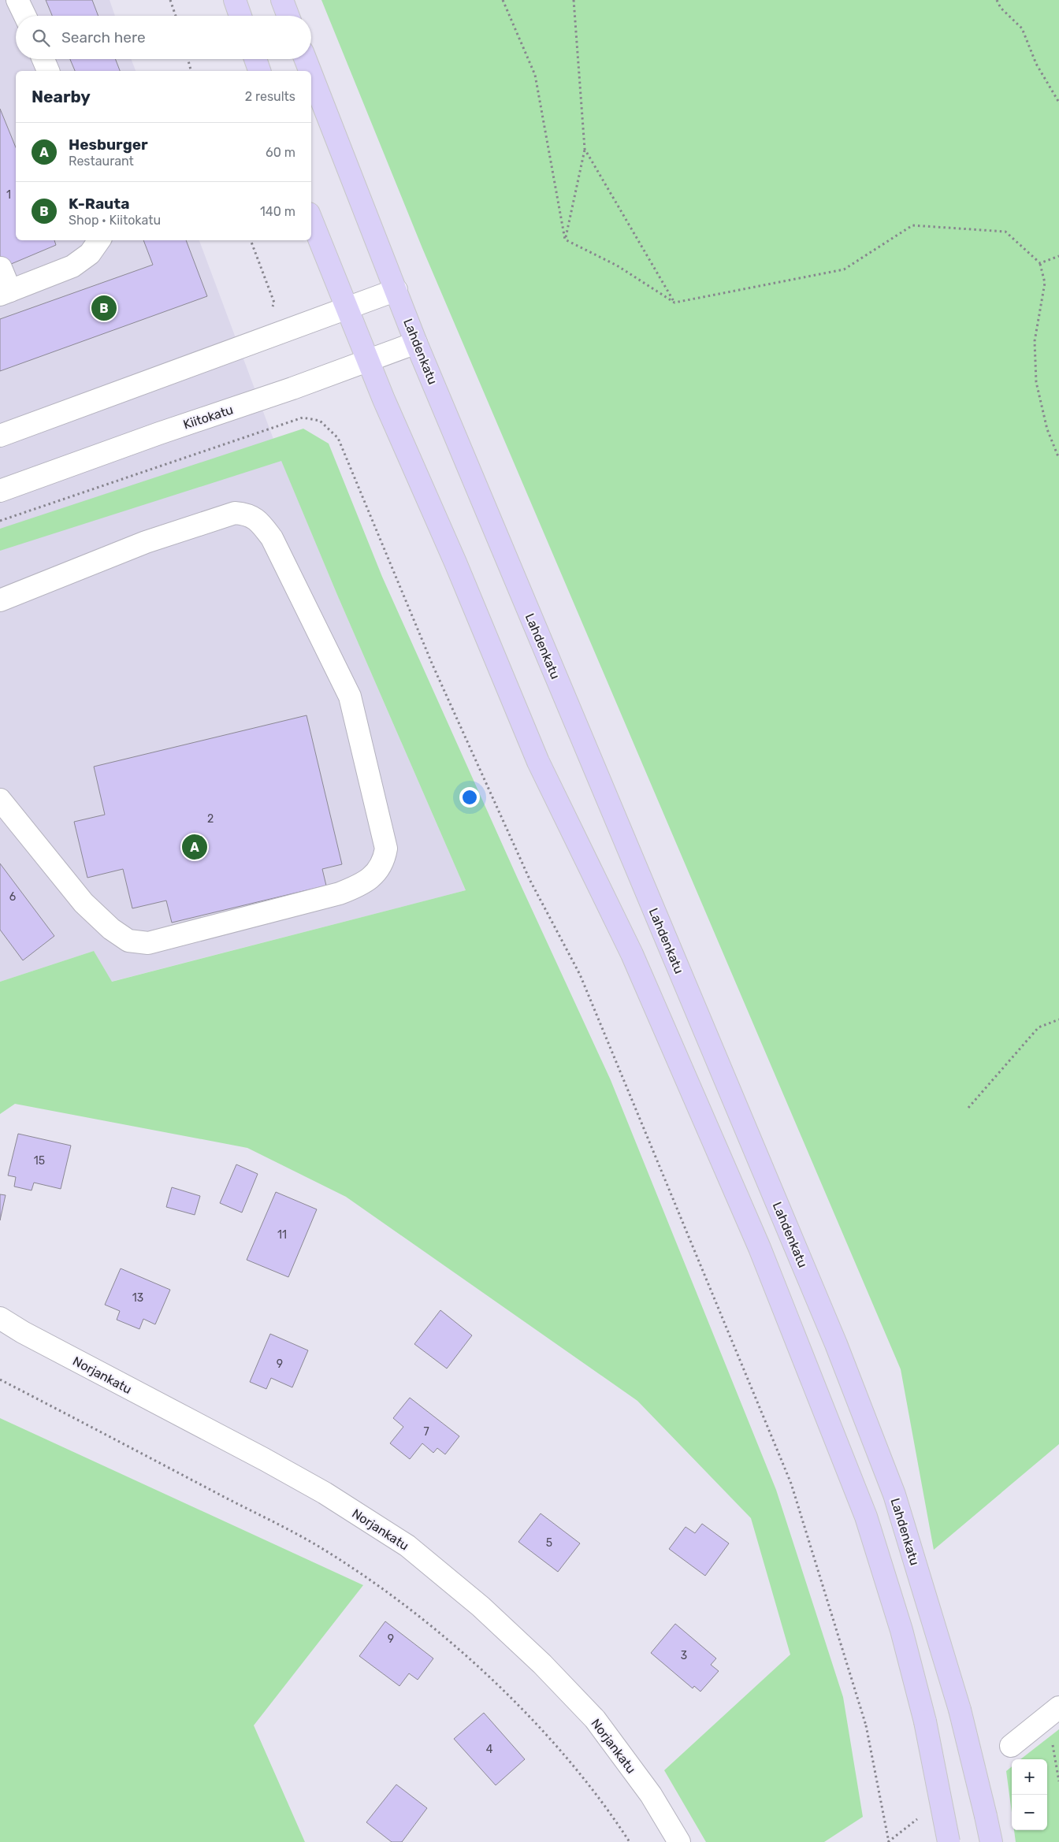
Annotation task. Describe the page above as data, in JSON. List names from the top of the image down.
{
  "streets": {
    "main road": ["Lahdenkatu"],
    "street": ["Kiitokatu", "Norjankatu"]
  },
  "crossings": [
    ["Lahdenkatu", "Kiitokatu"]
  ],
  "house_numbers": [
    "1",
    "2",
    "6",
    "15",
    "11",
    "13",
    "9",
    "7",
    "5",
    "9",
    "3",
    "4"
  ],
  "page": {
    "search": "Search here",
    "heading": ["Nearby", "2 results"],
    "list": [
      {
        "mark": "A",
        "name": "Hesburger",
        "note": "Restaurant",
        "value": "60 m"
      },
      {
        "mark": "B",
        "name": "K-Rauta",
        "note": "Shop · Kiitokatu",
        "value": "140 m"
      }
    ],
    "pins": ["B", "A"],
    "map_buttons": ["+", "−"]
  }
}
